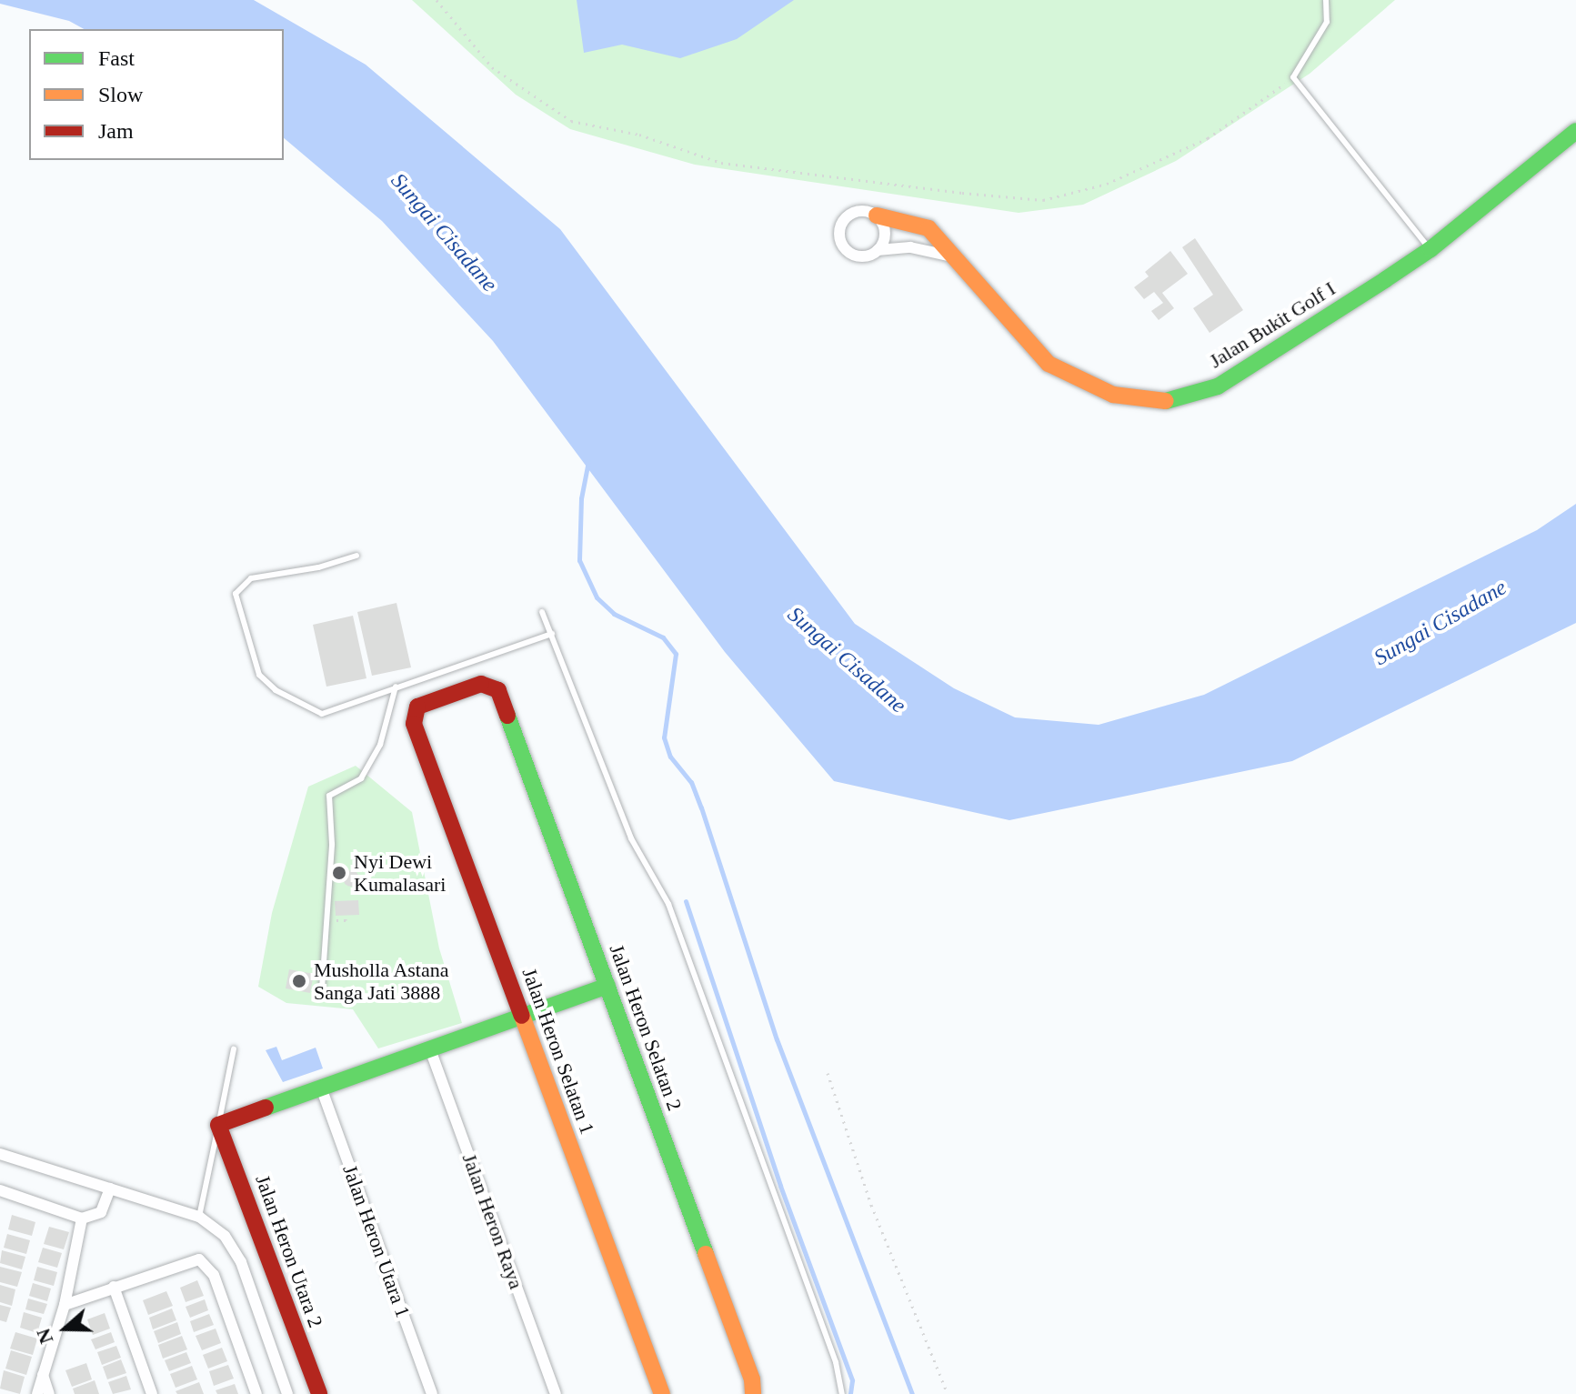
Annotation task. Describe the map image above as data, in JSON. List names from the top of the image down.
{
  "streets": {
    "street": [
      "Jalan Bukit Golf I",
      "Jalan Heron Selatan 2",
      "Jalan Heron Selatan 1",
      "Jalan Heron Raya",
      "Jalan Heron Utara 1",
      "Jalan Heron Utara 2"
    ]
  },
  "crossings": [
    ["Jalan Heron Selatan 2", "Jalan Heron Selatan 1"]
  ],
  "water": ["Sungai Cisadane"],
  "places": ["Nyi Dewi Kumalasari", "Musholla Astana Sanga Jati 3888"],
  "legend": ["Fast", "Slow", "Jam"],
  "north": "left"
}
